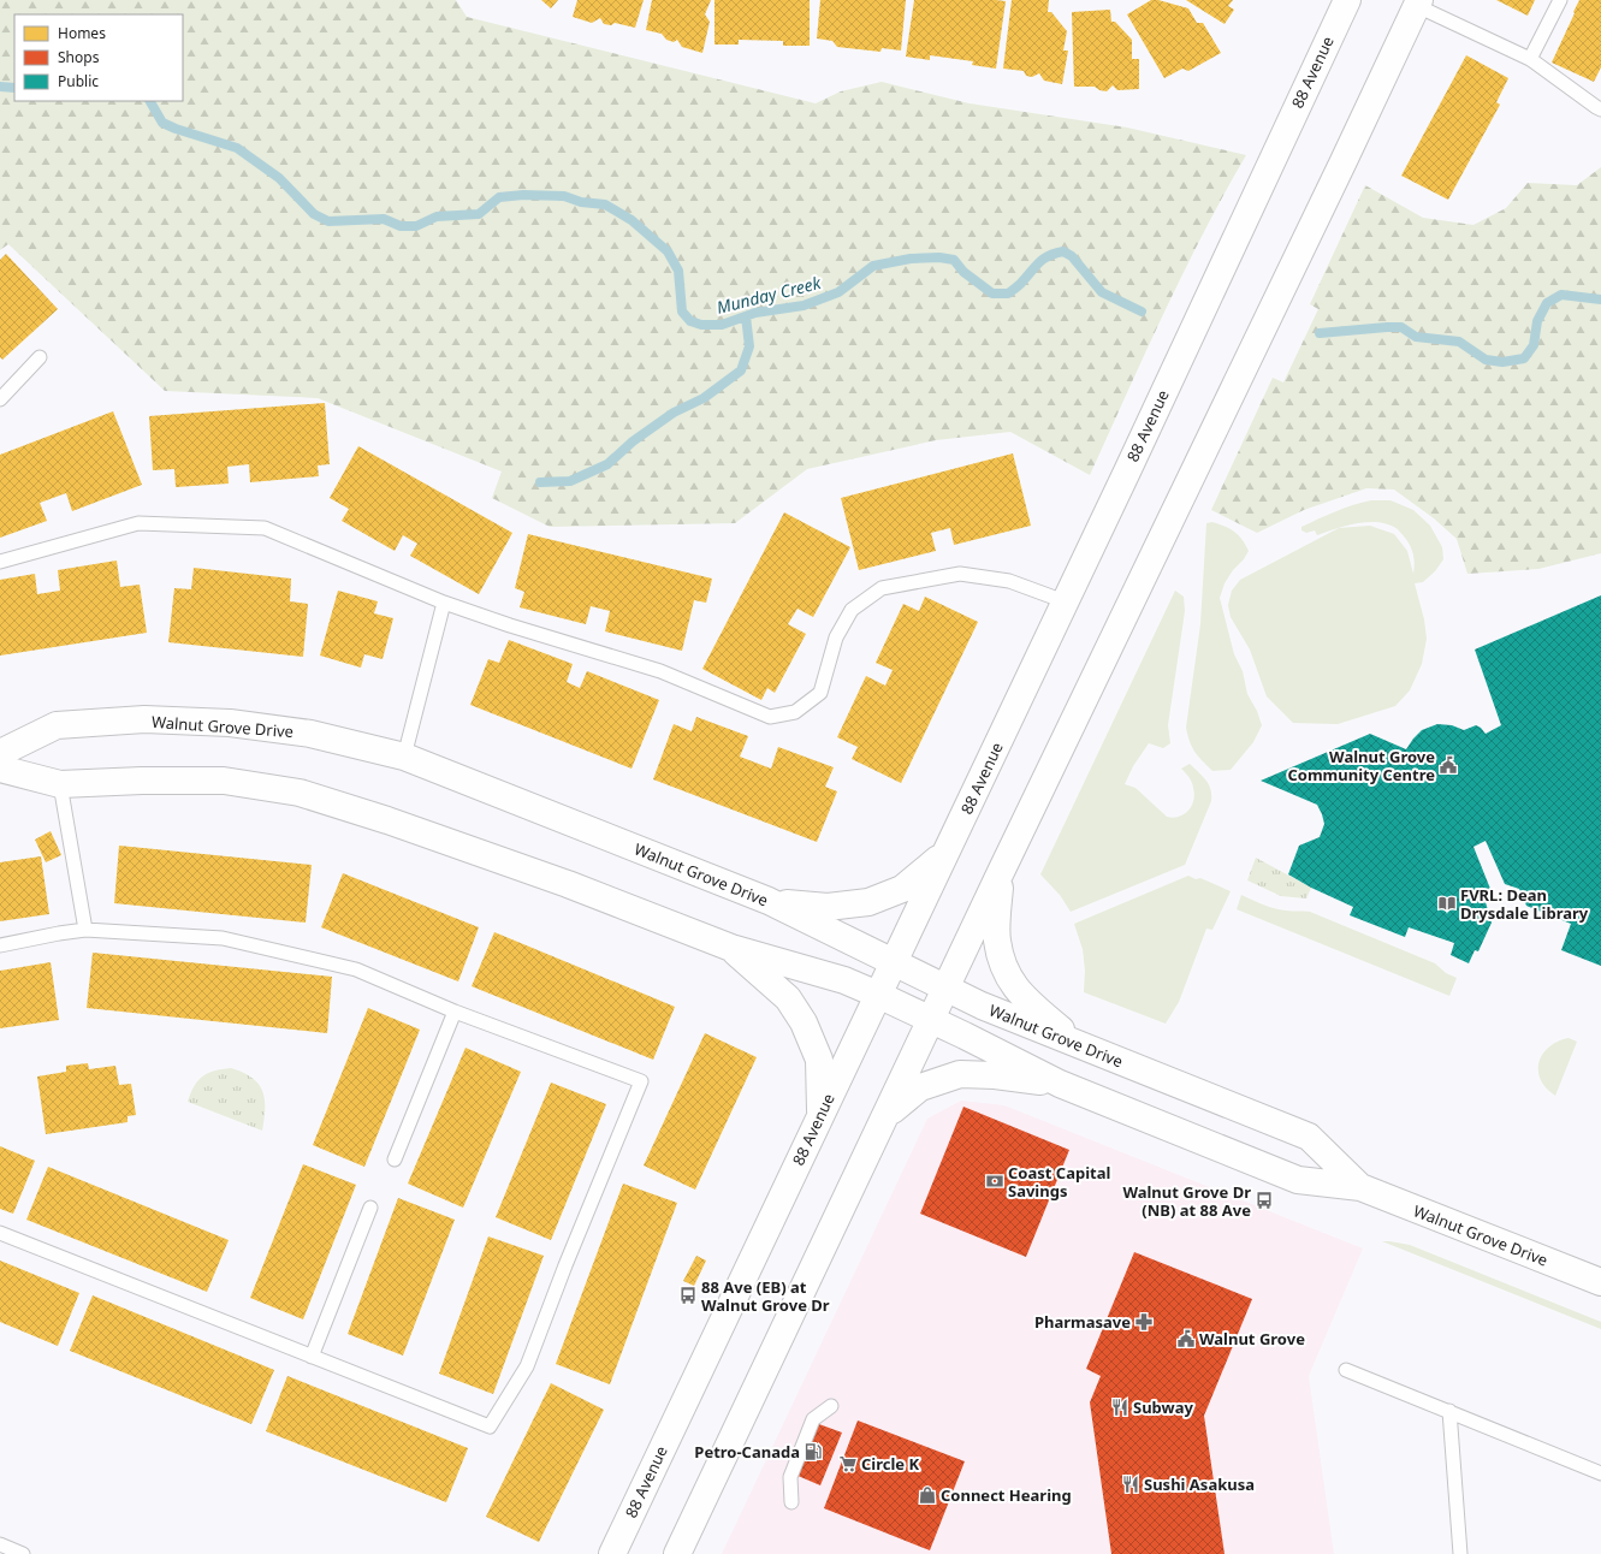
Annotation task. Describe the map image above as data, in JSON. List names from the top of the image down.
{
  "streets": {
    "main road": ["88 Avenue", "Walnut Grove Drive"]
  },
  "crossings": [
    ["88 Avenue", "Walnut Grove Drive"]
  ],
  "water": ["Munday Creek"],
  "places": {
    "public building": ["Walnut Grove Community Centre", "Walnut Grove"],
    "library": ["FVRL: Dean Drysdale Library"],
    "bank": ["Coast Capital Savings"],
    "bus stop": ["Walnut Grove Dr (NB) at 88 Ave", "88 Ave (EB) at Walnut Grove Dr"],
    "pharmacy": ["Pharmasave"],
    "restaurant": ["Subway", "Sushi Asakusa"],
    "fuel station": ["Petro-Canada"],
    "supermarket": ["Circle K"],
    "shop": ["Connect Hearing"]
  },
  "legend": ["Homes", "Shops", "Public"]
}
